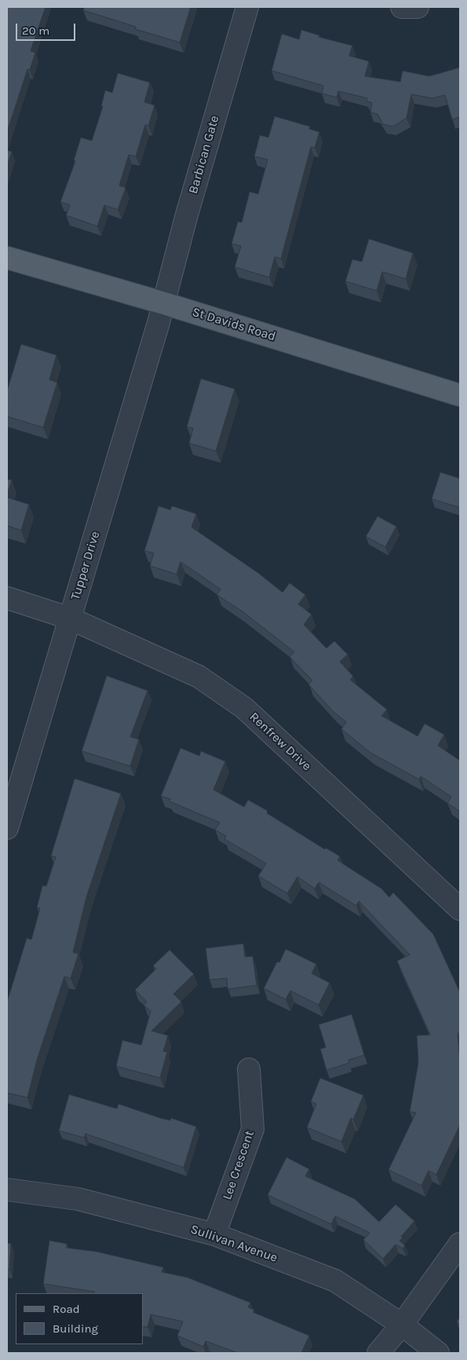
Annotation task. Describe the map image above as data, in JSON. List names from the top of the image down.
{
  "streets": {
    "main road": ["St Davids Road"],
    "street": [
      "Barbican Gate",
      "Tupper Drive",
      "Renfrew Drive",
      "Lee Crescent",
      "Sullivan Avenue"
    ]
  },
  "crossings": [
    ["Barbican Gate", "St Davids Road"],
    ["Barbican Gate", "Tupper Drive"],
    ["St Davids Road", "Tupper Drive"],
    ["Tupper Drive", "Renfrew Drive"],
    ["Lee Crescent", "Sullivan Avenue"]
  ],
  "legend": ["Road", "Building"],
  "scale_bar": "20 m"
}
